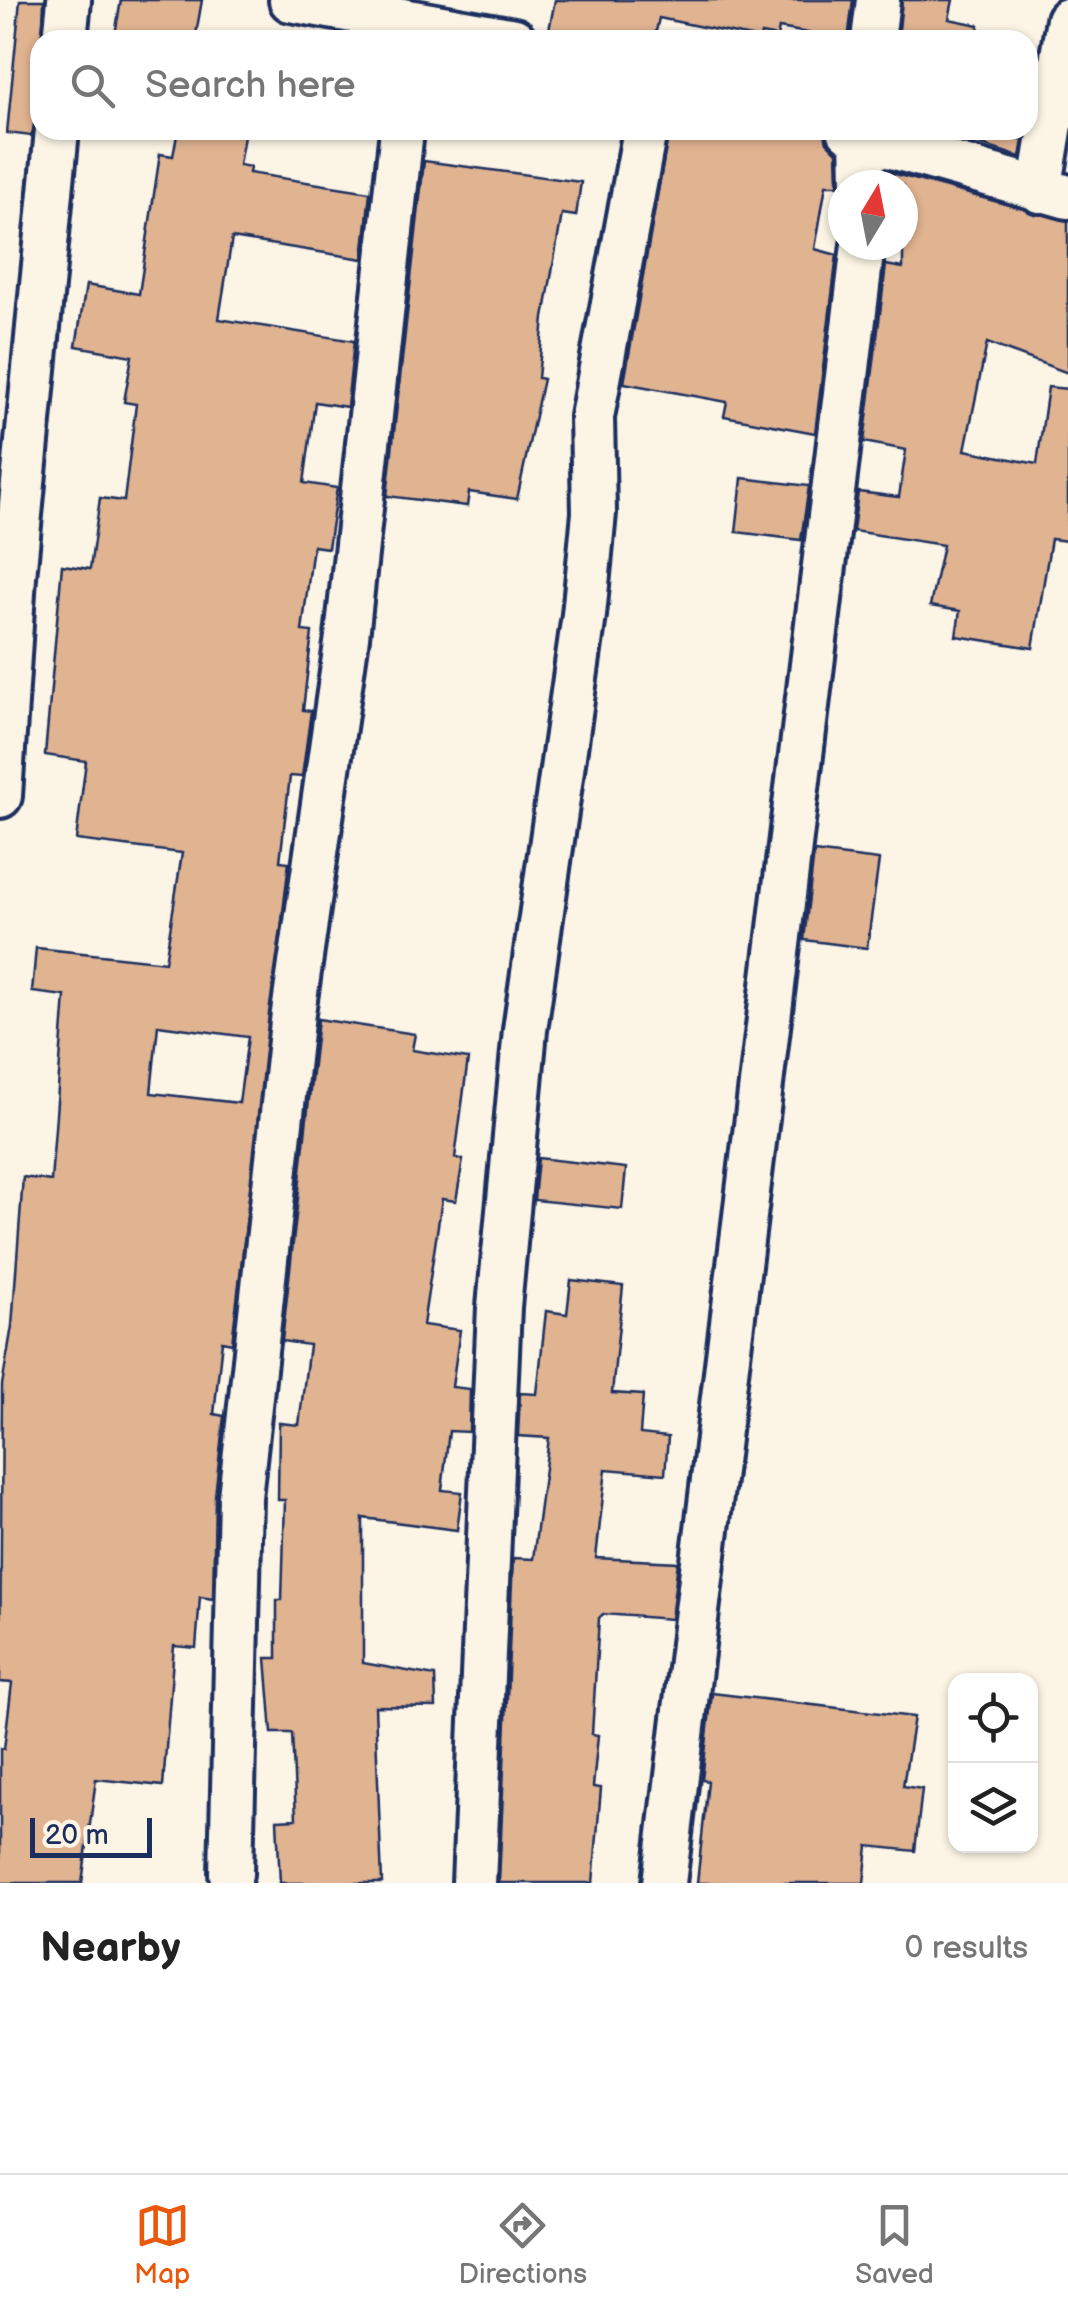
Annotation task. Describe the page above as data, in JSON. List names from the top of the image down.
{
  "scale_bar": "20 m",
  "north": "top",
  "page": {
    "search": "Search here",
    "scale": "20 m",
    "heading": ["Nearby", "0 results"],
    "nav": ["Map", "Directions", "Saved"]
  }
}
